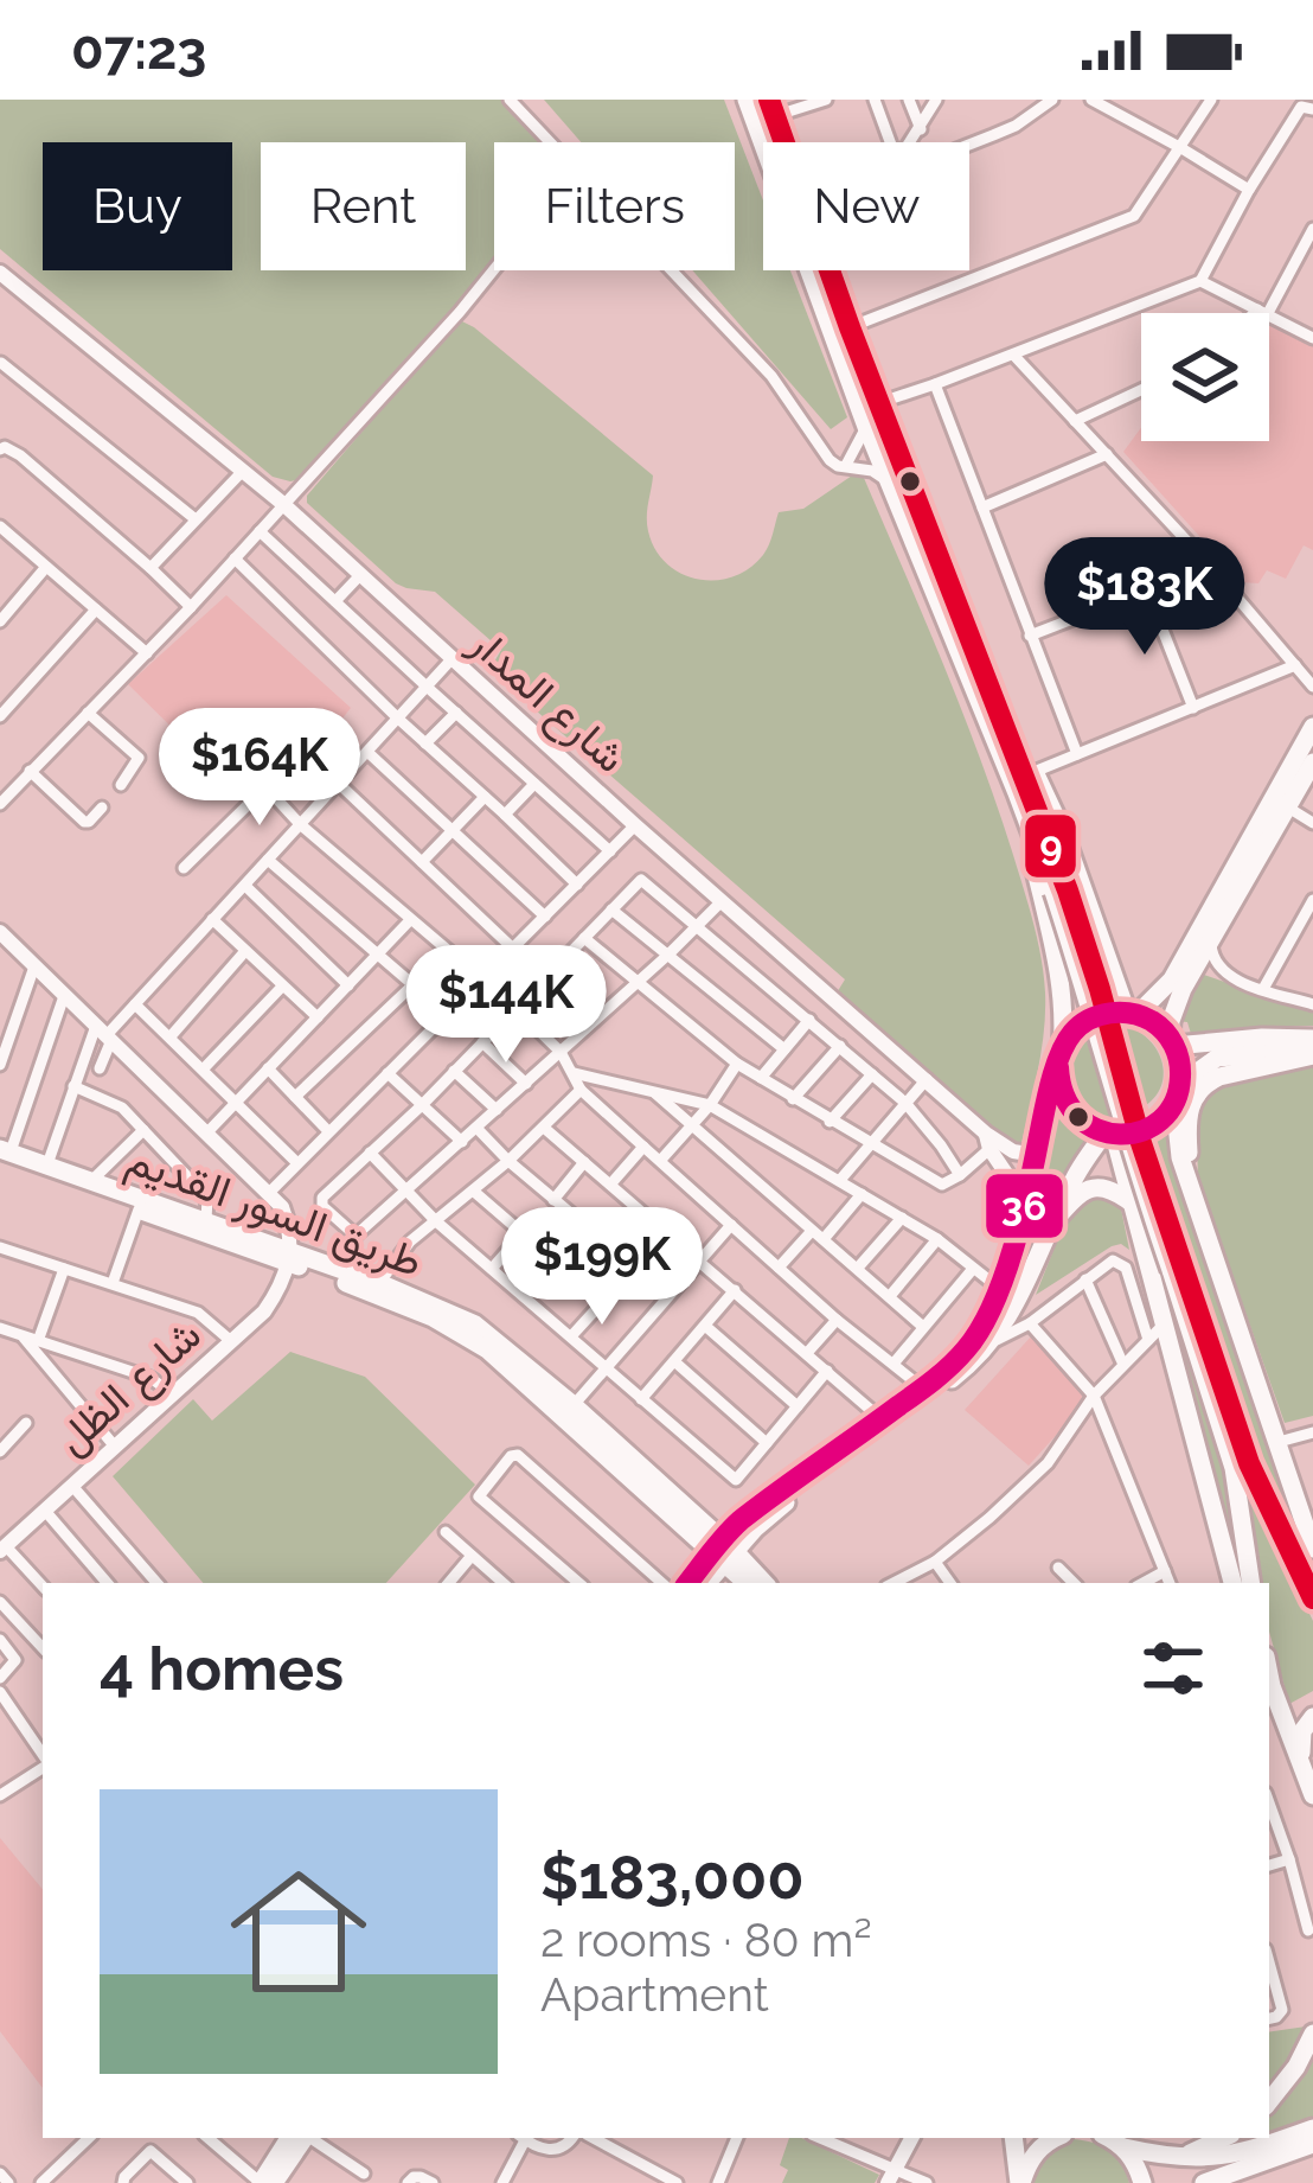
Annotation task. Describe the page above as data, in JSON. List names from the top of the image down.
{
  "streets": {
    "main road": ["طريق السور القديم"],
    "street": ["شارع المدار", "شارع الظل"]
  },
  "crossings": [
    ["طريق السور القديم", "شارع الظل"]
  ],
  "lines": ["transit line 9", "transit line 36"],
  "page": {
    "status": "07:23",
    "chip": [
      "Buy",
      "Rent",
      "Filters",
      "New"
    ],
    "price": [
      "$183K",
      "$164K",
      "$144K",
      "$199K"
    ],
    "heading": "4 homes",
    "list": [
      {
        "name": "$183,000",
        "note": "2 rooms · 80 m² · Apartment"
      }
    ]
  }
}
